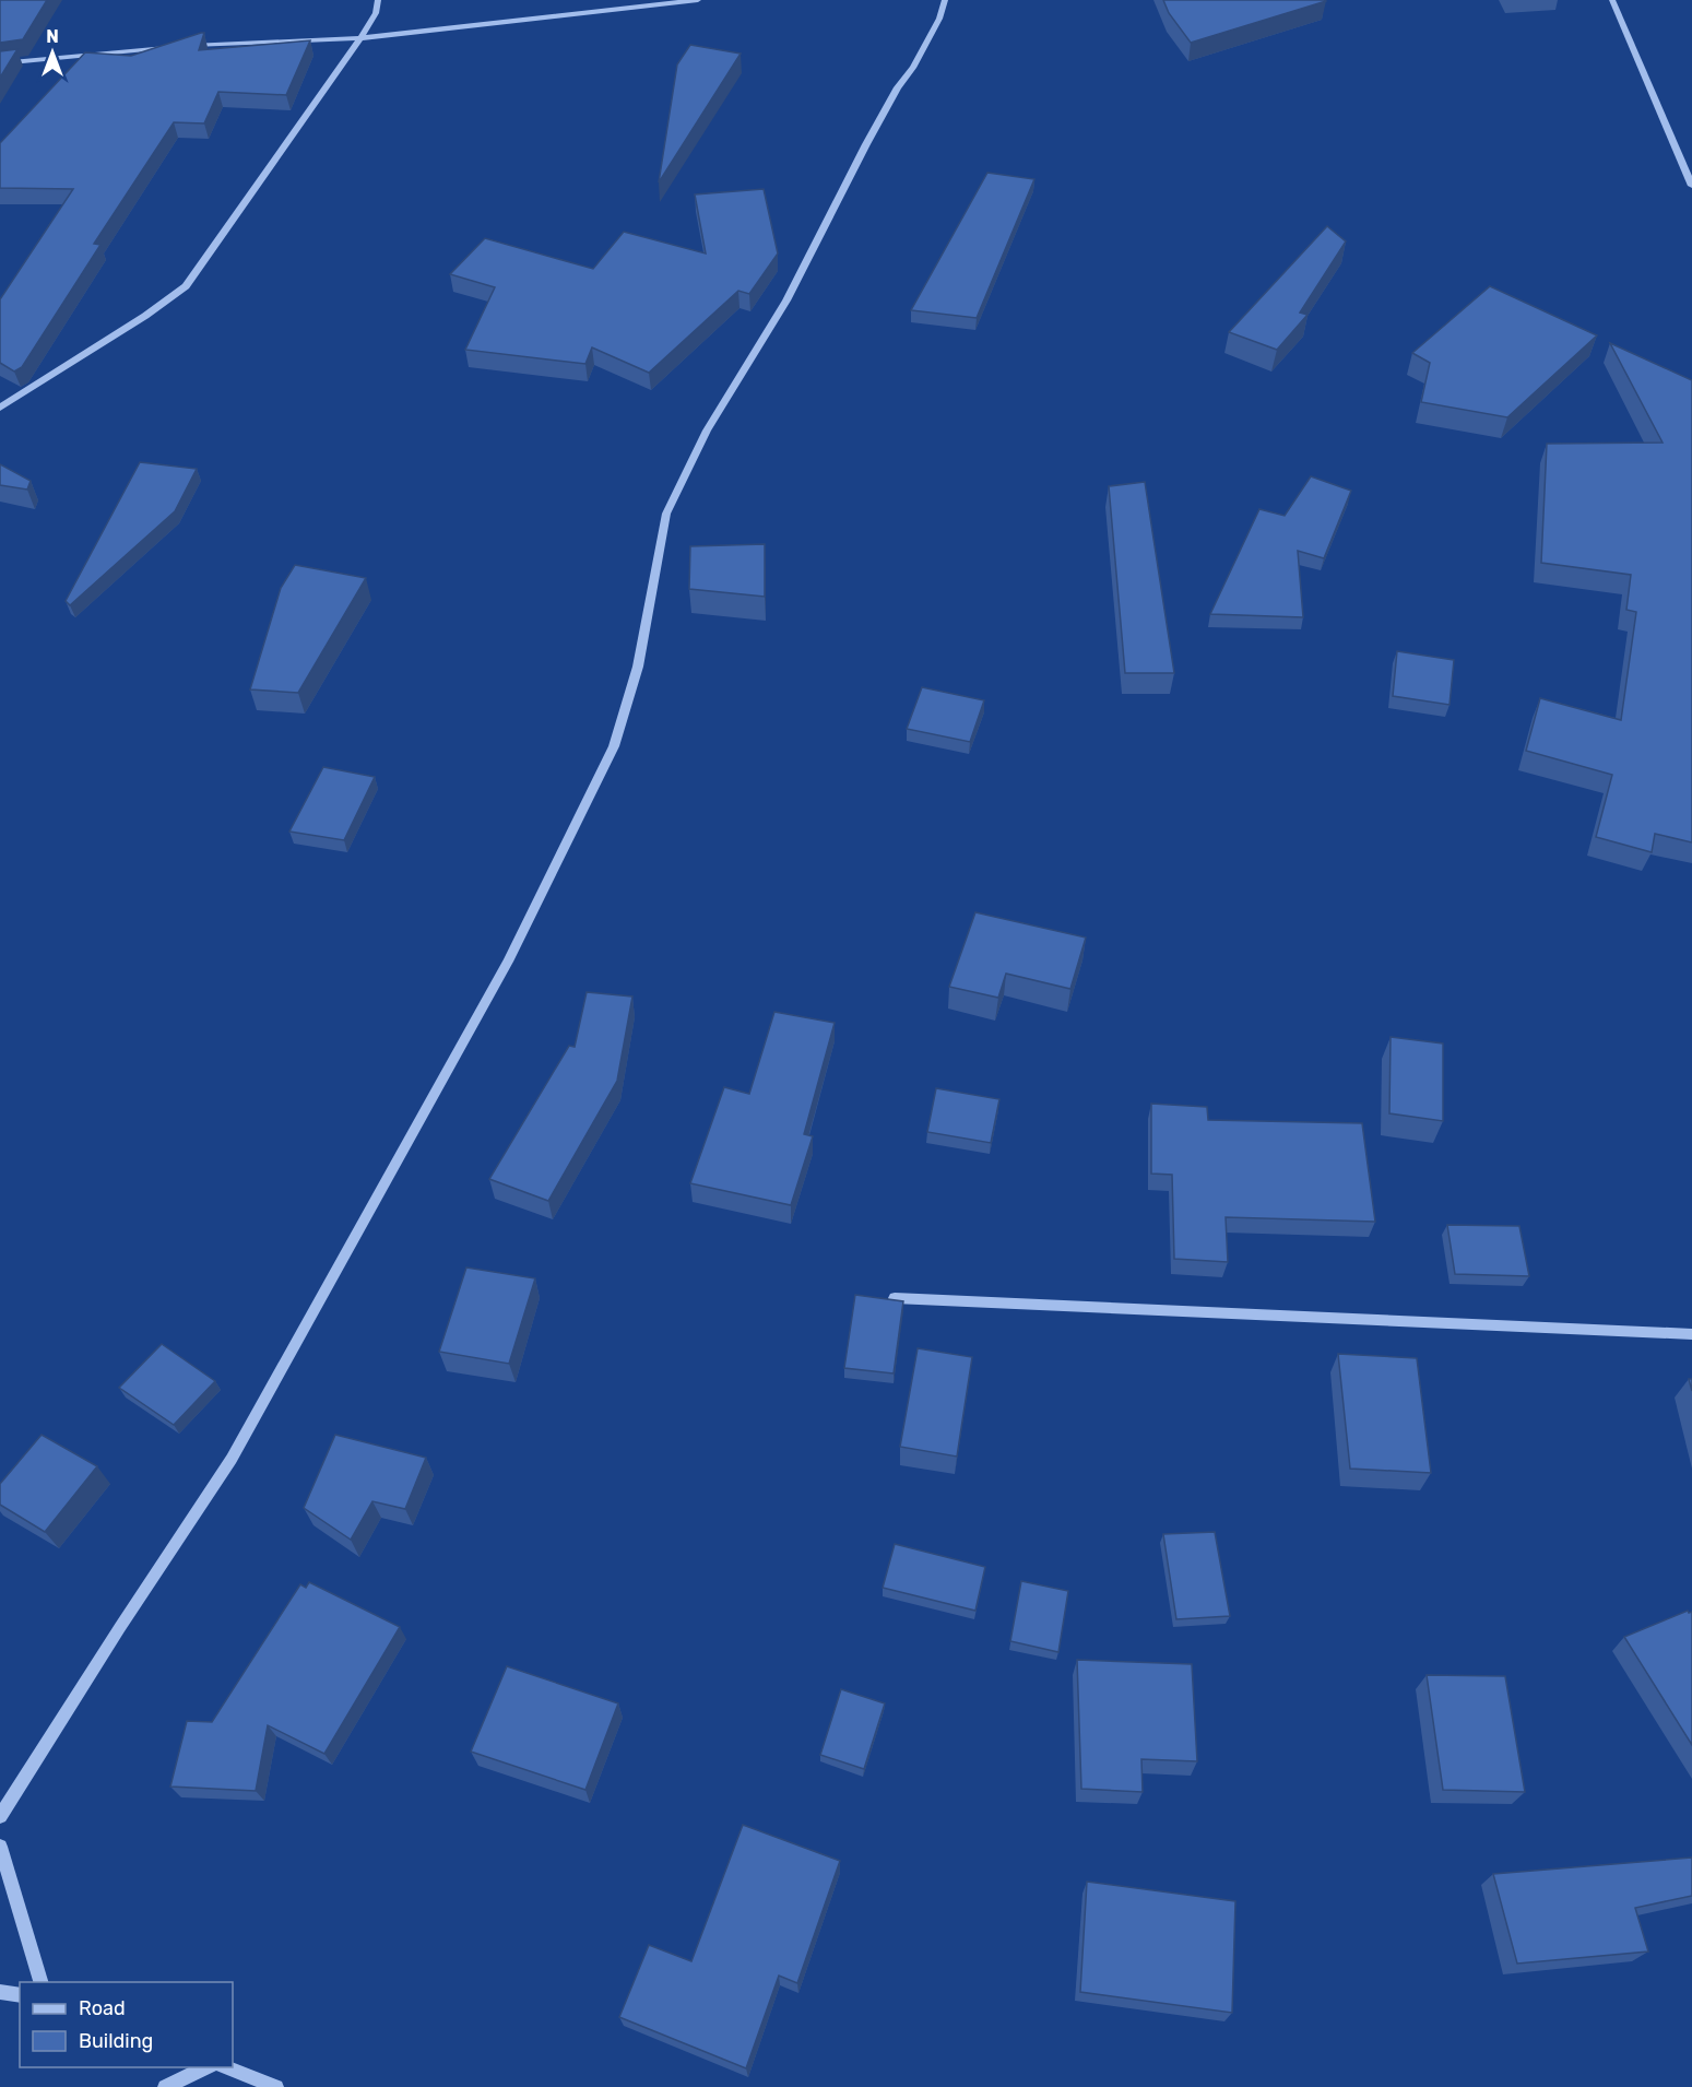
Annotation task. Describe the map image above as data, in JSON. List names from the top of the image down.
{
  "legend": ["Road", "Building"],
  "north": "top"
}
